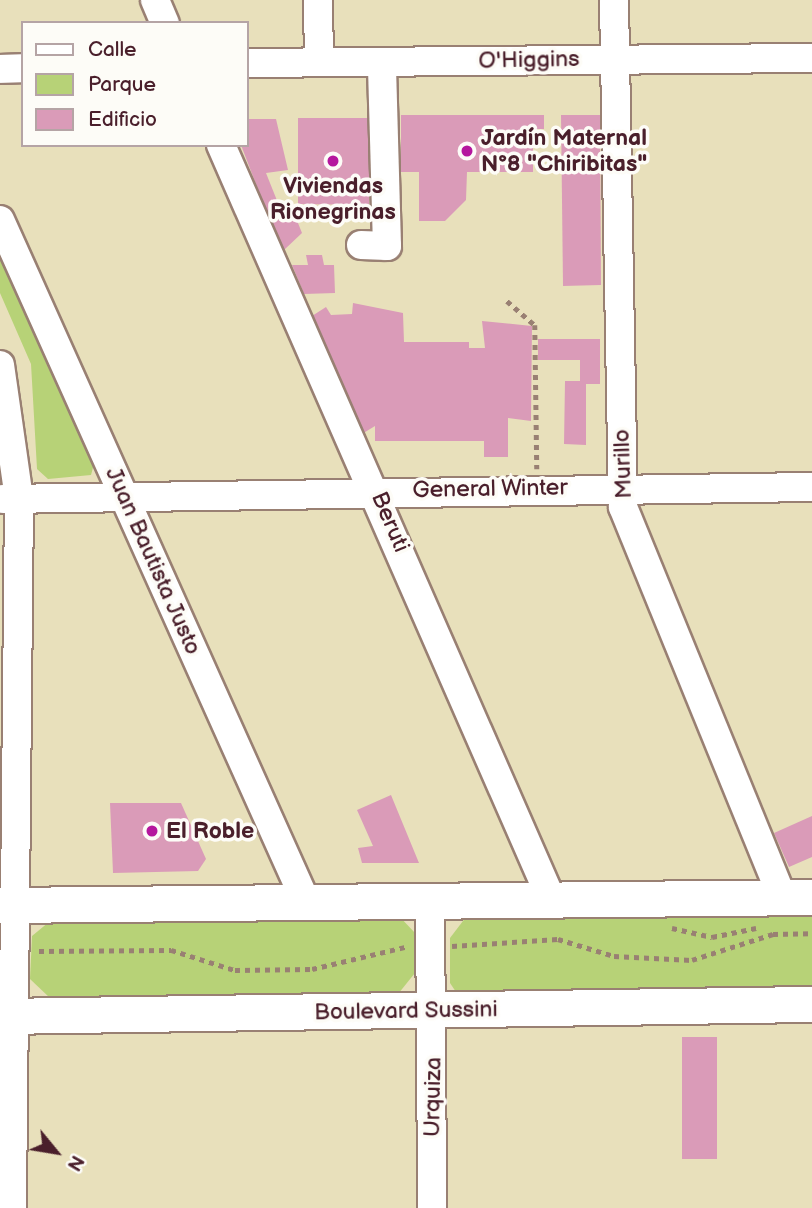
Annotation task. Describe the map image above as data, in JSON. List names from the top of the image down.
{
  "streets": {
    "main road": ["Boulevard Sussini"],
    "street": [
      "O'Higgins",
      "Murillo",
      "General Winter",
      "Beruti",
      "Juan Bautista Justo",
      "Urquiza"
    ]
  },
  "crossings": [
    ["O'Higgins", "Murillo"],
    ["Murillo", "General Winter"],
    ["General Winter", "Beruti"],
    ["General Winter", "Juan Bautista Justo"],
    ["Boulevard Sussini", "Urquiza"]
  ],
  "places": ["Jardín Maternal N°8 \"Chiribitas\"", "Viviendas Rionegrinas", "El Roble"],
  "legend": ["Calle", "Parque", "Edificio"],
  "north": "bottom right"
}
